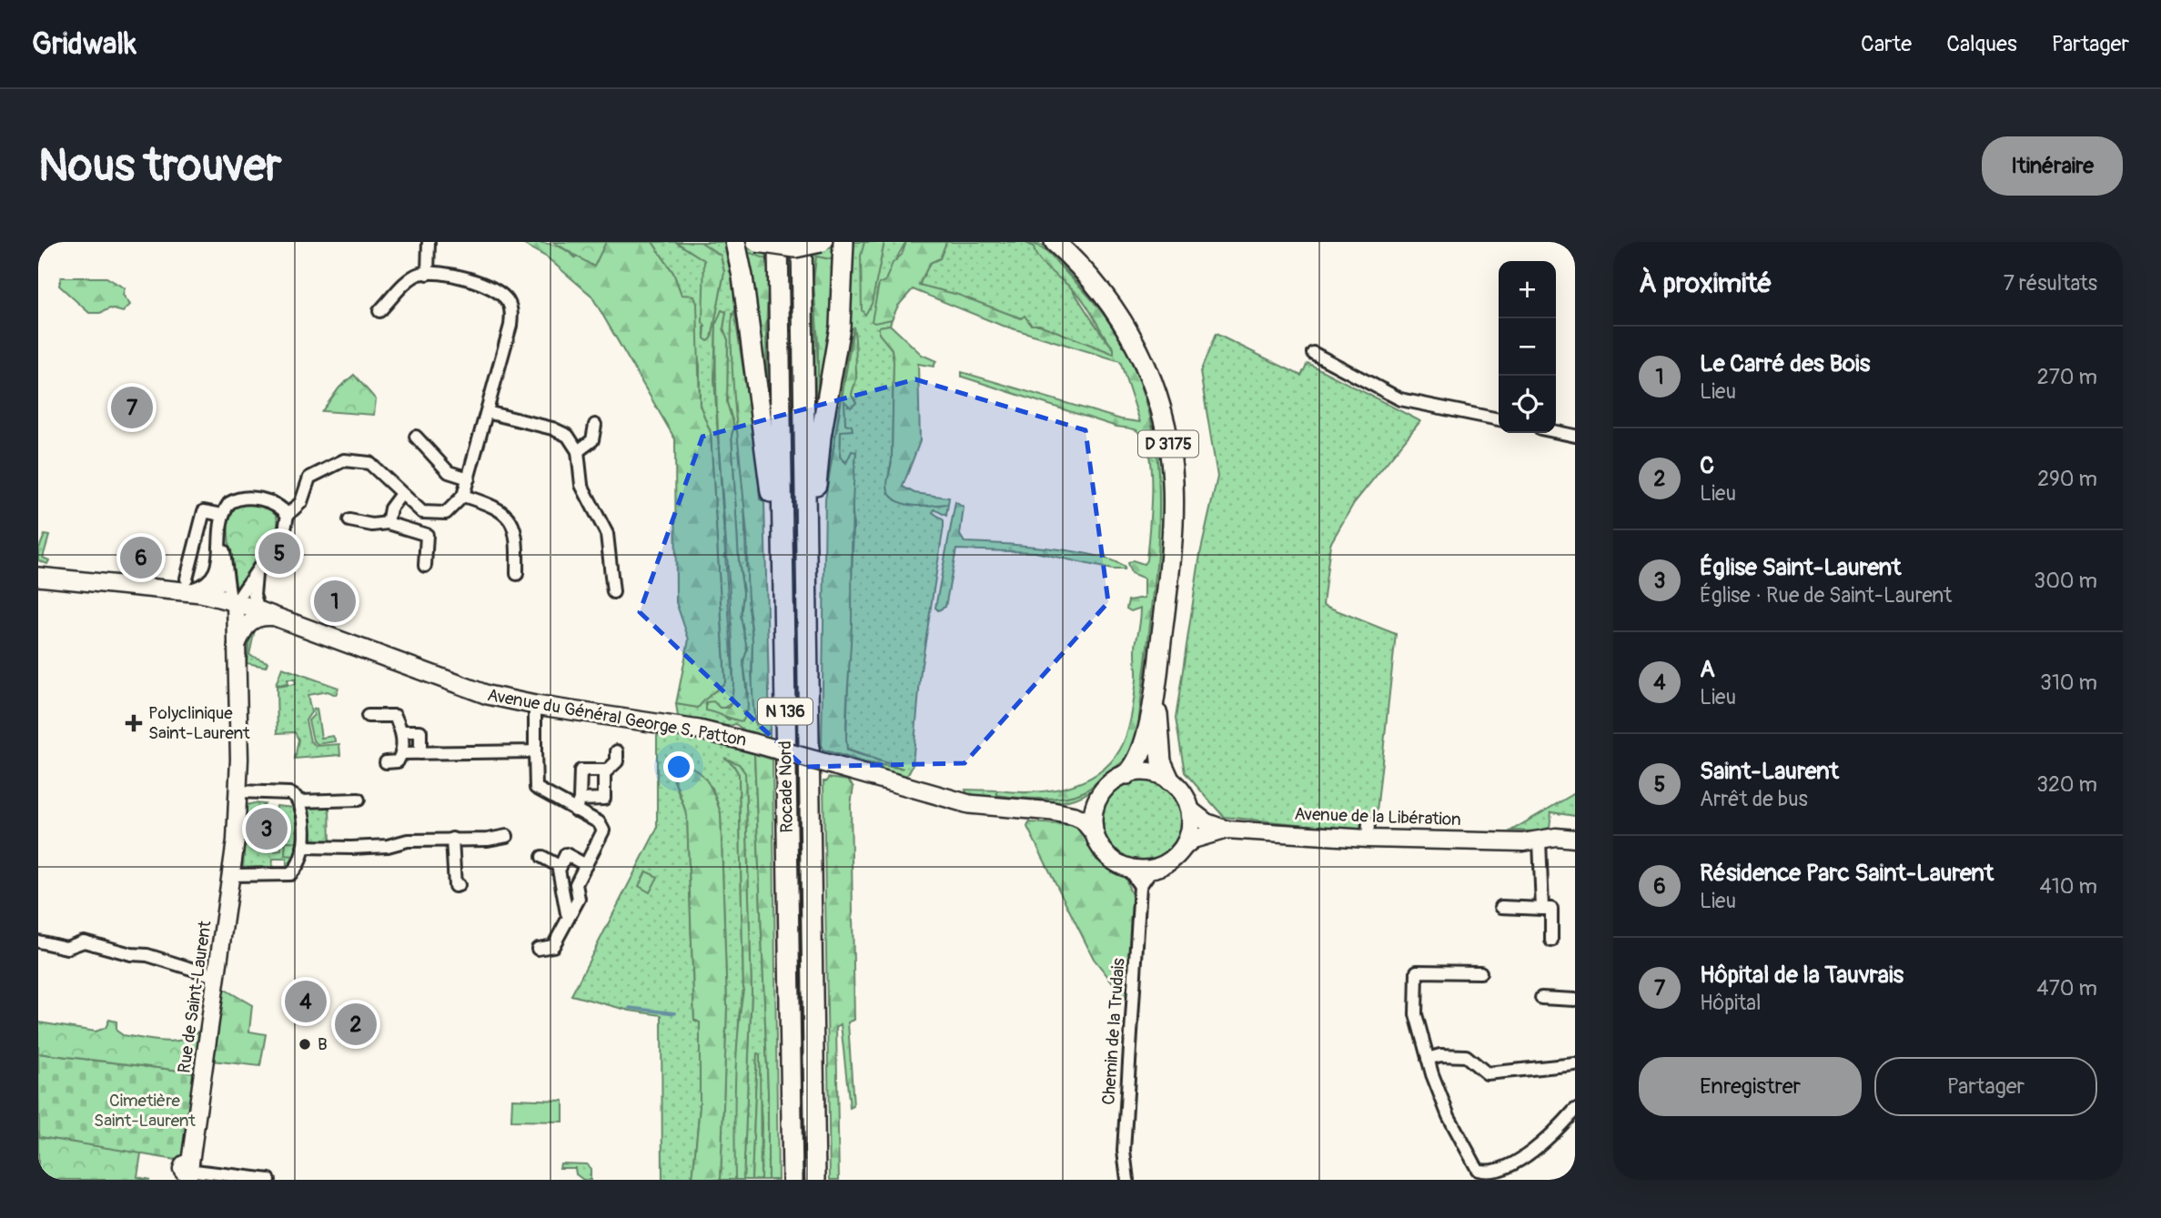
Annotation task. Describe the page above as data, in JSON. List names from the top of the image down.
{
  "streets": {
    "highway": ["D 3175", "N 136", "Rocade Nord"],
    "main road": ["Avenue du Général George S. Patton"],
    "street": ["Avenue de la Libération", "Rue de Saint-Laurent", "Chemin de la Trudais"]
  },
  "crossings": [
    ["D 3175", "Avenue du Général George S. Patton"],
    ["D 3175", "Avenue de la Libération"],
    ["Avenue du Général George S. Patton", "Avenue de la Libération"],
    ["Avenue du Général George S. Patton", "Rue de Saint-Laurent"]
  ],
  "parks": ["Cimetière Saint-Laurent"],
  "places": {
    "health": ["Polyclinique Saint-Laurent"],
    "other": ["B"]
  },
  "page": {
    "header": "Gridwalk",
    "nav": ["Carte", "Calques", "Partager"],
    "buttons": [
      "Itinéraire",
      ["Enregistrer", "Partager"]
    ],
    "title": "Nous trouver",
    "heading": ["À proximité", "7 résultats"],
    "map_buttons": ["+", "−"],
    "list": [
      {
        "mark": "1",
        "name": "Le Carré des Bois",
        "note": "Lieu",
        "value": "270 m"
      },
      {
        "mark": "2",
        "name": "C",
        "note": "Lieu",
        "value": "290 m"
      },
      {
        "mark": "3",
        "name": "Église Saint-Laurent",
        "note": "Église · Rue de Saint-Laurent",
        "value": "300 m"
      },
      {
        "mark": "4",
        "name": "A",
        "note": "Lieu",
        "value": "310 m"
      },
      {
        "mark": "5",
        "name": "Saint-Laurent",
        "note": "Arrêt de bus",
        "value": "320 m"
      },
      {
        "mark": "6",
        "name": "Résidence Parc Saint-Laurent",
        "note": "Lieu",
        "value": "410 m"
      },
      {
        "mark": "7",
        "name": "Hôpital de la Tauvrais",
        "note": "Hôpital",
        "value": "470 m"
      }
    ],
    "pins": [
      "7",
      "5",
      "6",
      "1",
      "3",
      "4",
      "2"
    ]
  }
}
